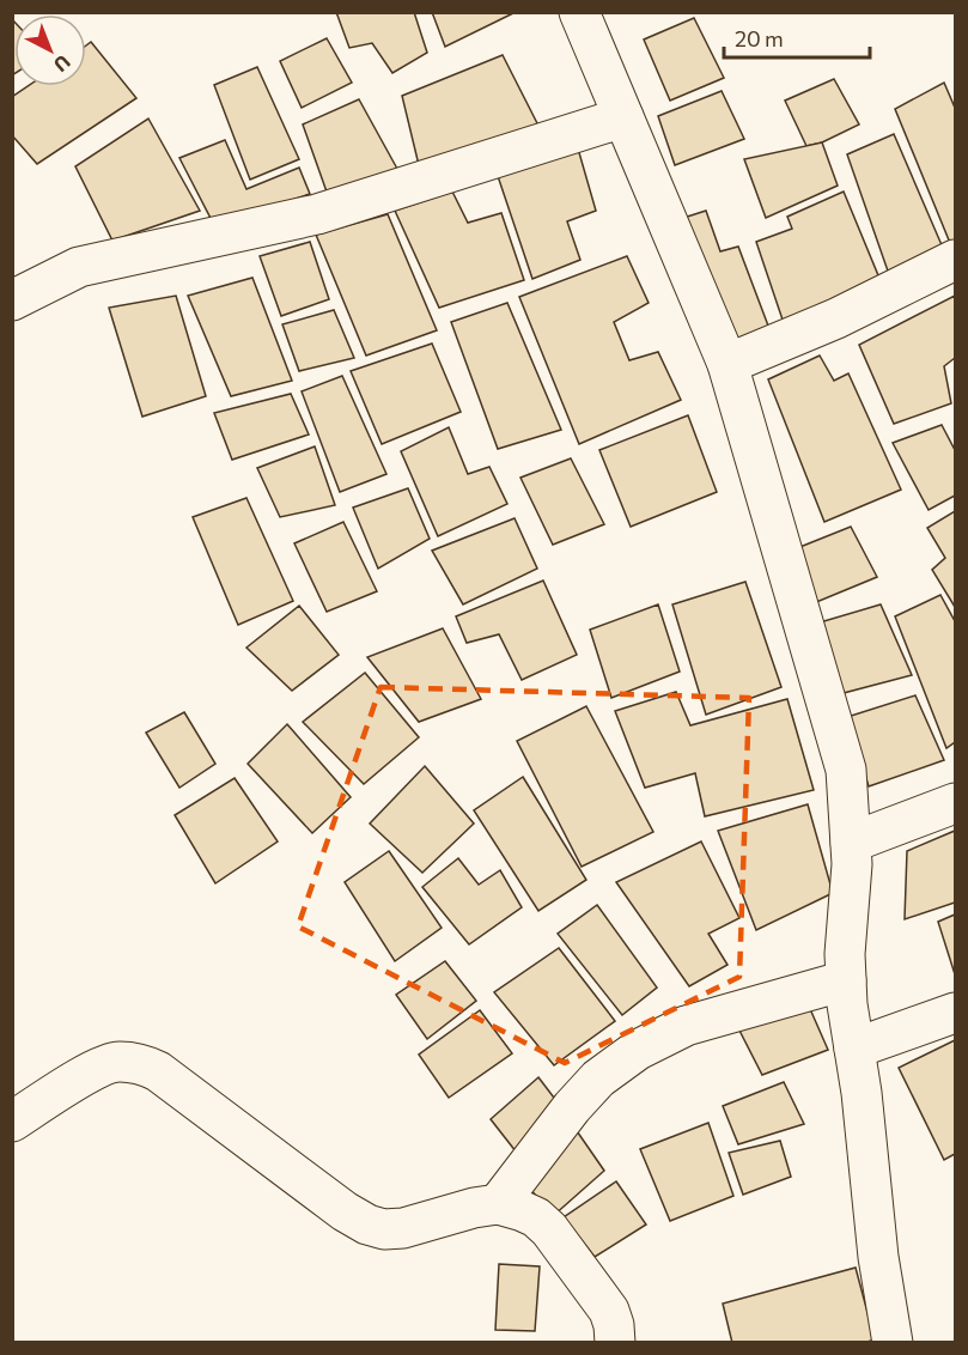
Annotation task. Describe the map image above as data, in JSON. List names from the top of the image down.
{
  "scale_bar": "20 m",
  "north": "bottom right"
}
